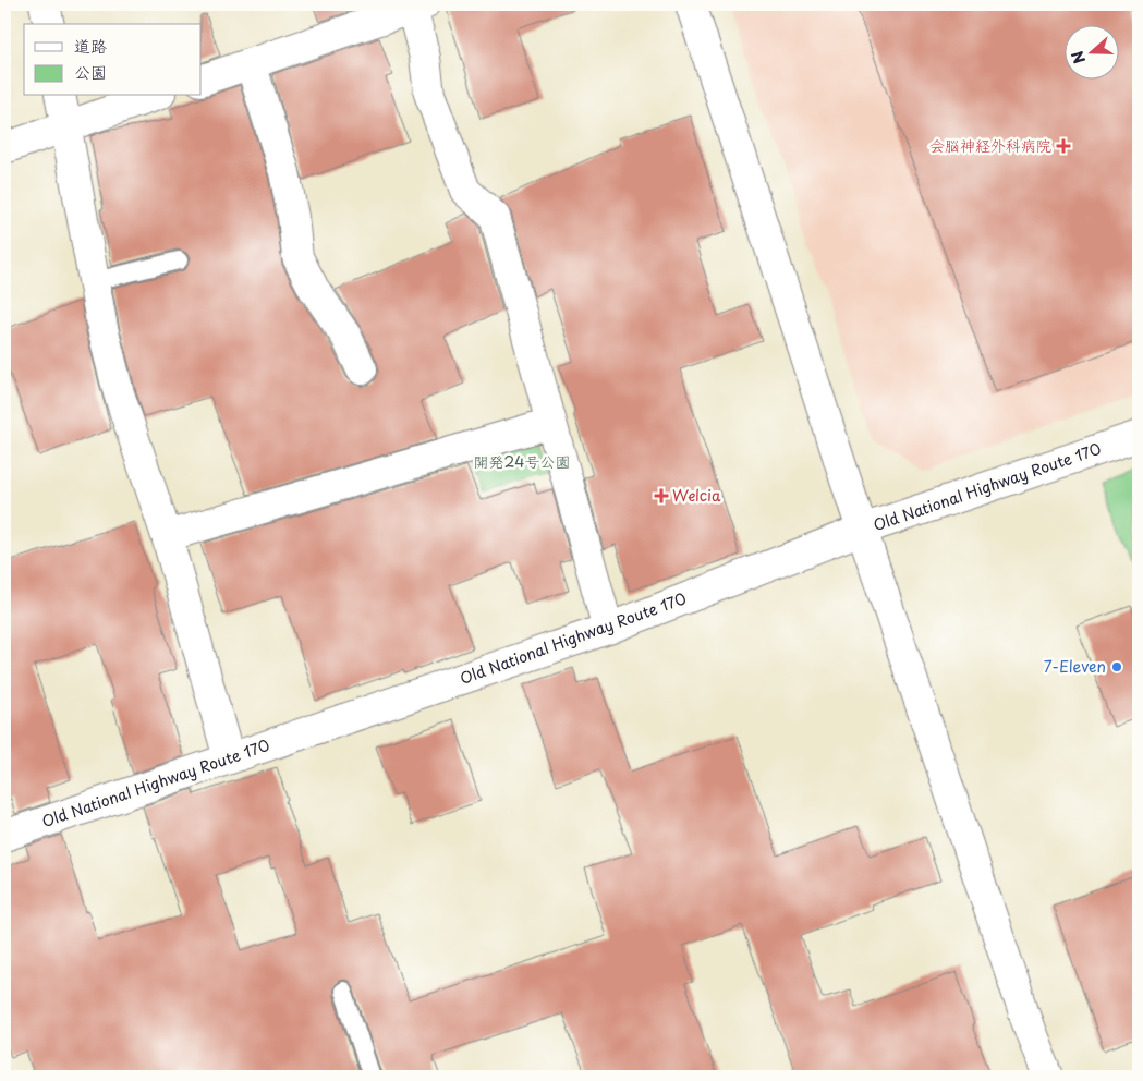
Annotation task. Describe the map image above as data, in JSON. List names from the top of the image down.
{
  "streets": {
    "main road": ["Old National Highway Route 170"]
  },
  "parks": ["開発24号公園"],
  "places": {
    "health": ["会脳神経外科病院", "Welcia"],
    "other": ["7-Eleven"]
  },
  "legend": ["道路", "公園"],
  "north": "left"
}
